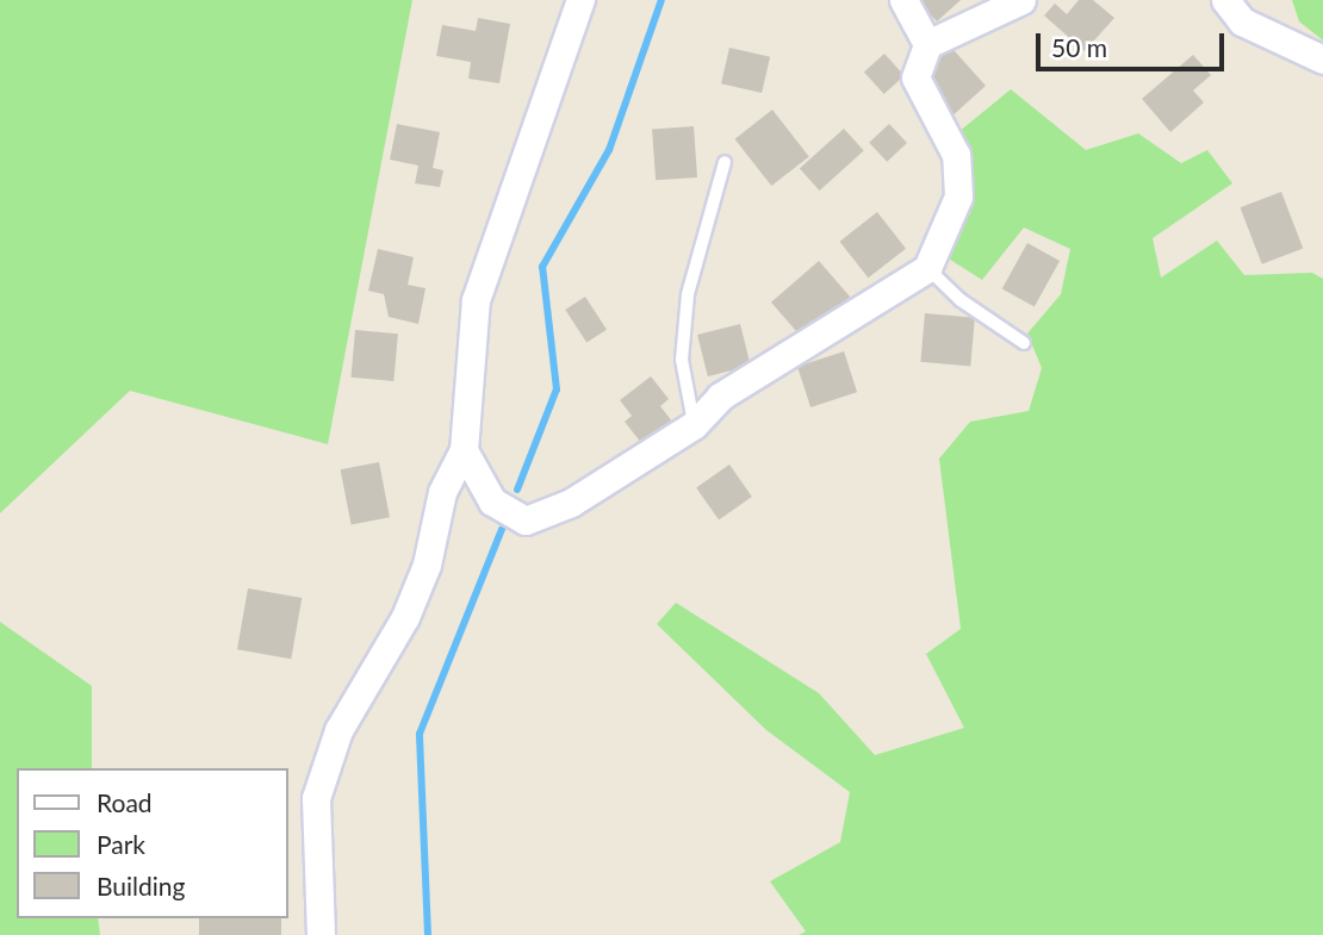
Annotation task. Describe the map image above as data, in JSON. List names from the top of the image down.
{
  "legend": ["Road", "Park", "Building"],
  "scale_bar": "50 m"
}
